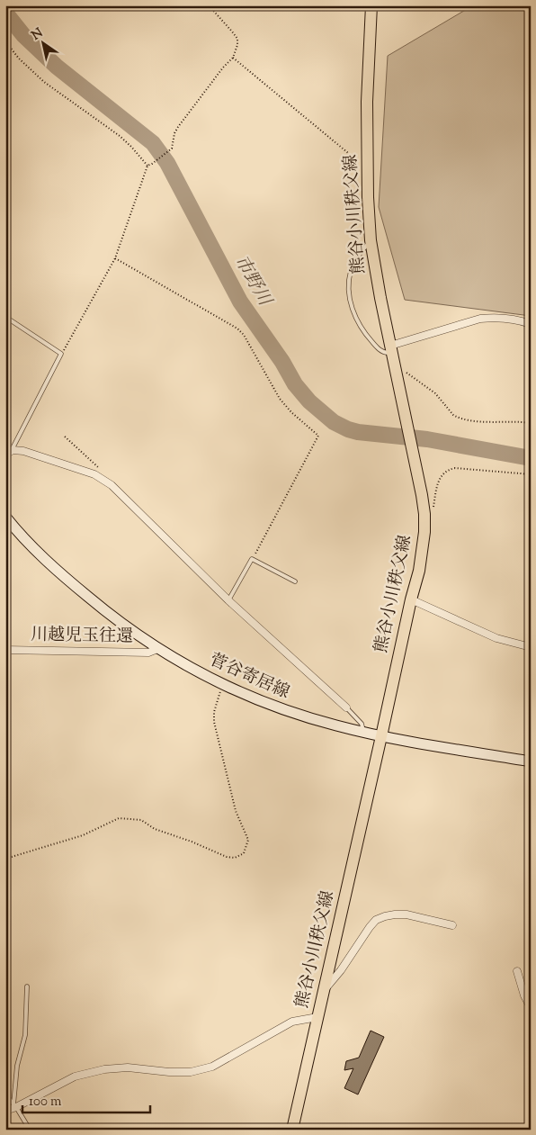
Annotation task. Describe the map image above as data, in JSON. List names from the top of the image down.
{
  "streets": {
    "main road": ["熊谷小川秩父線", "菅谷寄居線"],
    "street": ["川越児玉往還"]
  },
  "crossings": [
    ["熊谷小川秩父線", "菅谷寄居線"],
    ["川越児玉往還", "菅谷寄居線"]
  ],
  "water": ["市野川"],
  "scale_bar": "100 m",
  "north": "top left"
}
